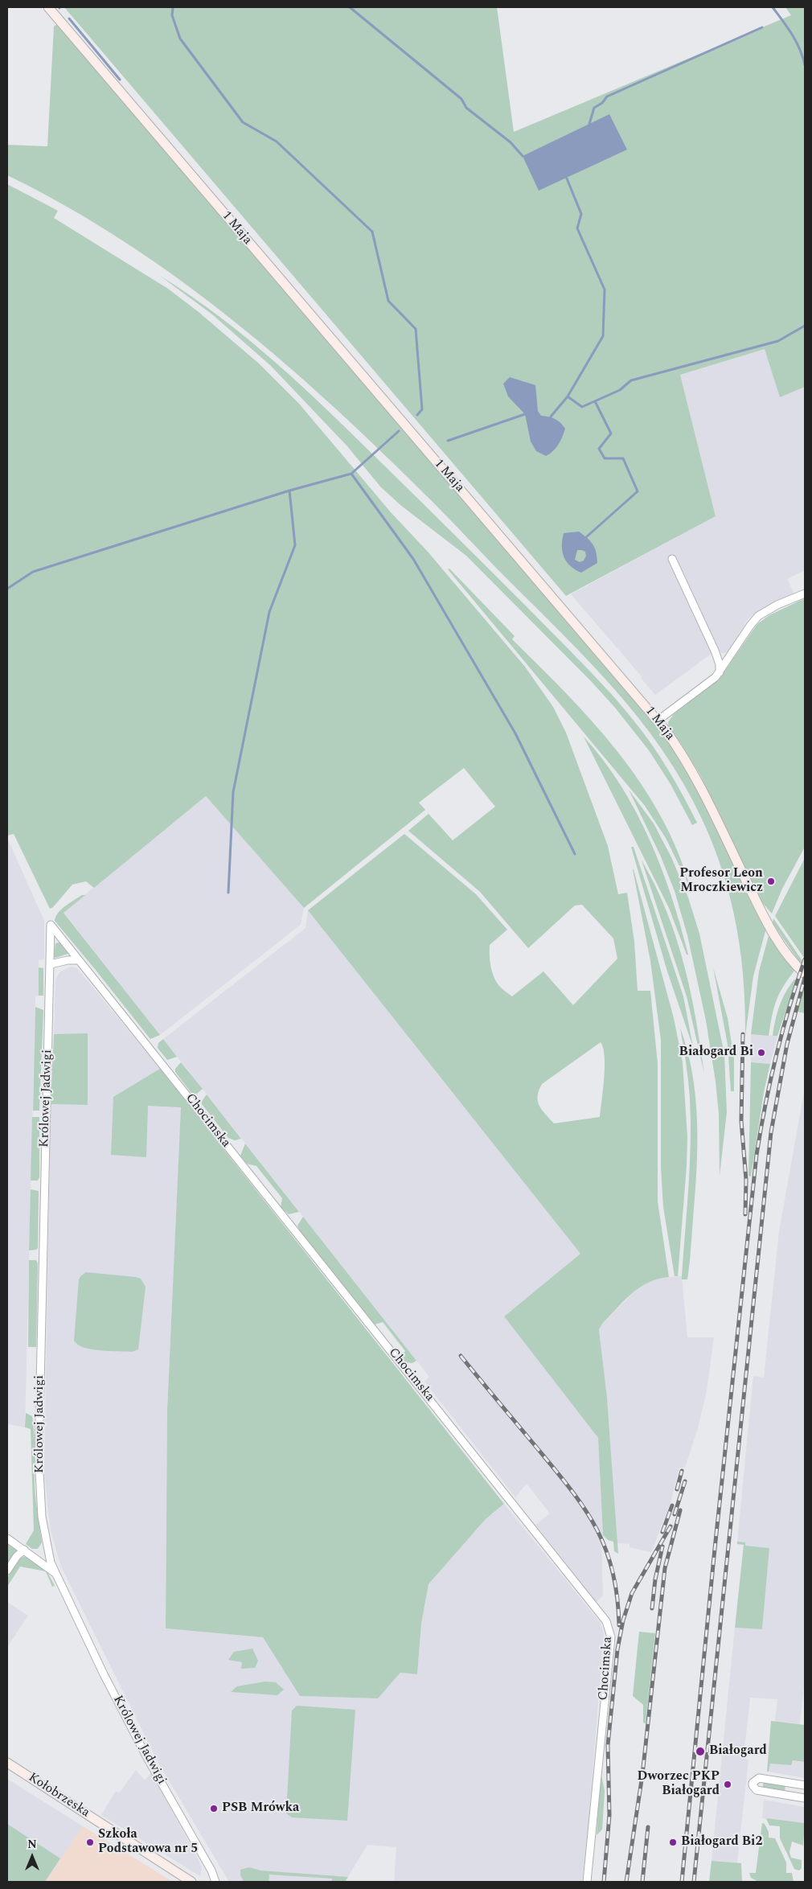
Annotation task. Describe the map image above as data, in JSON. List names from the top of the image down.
{
  "streets": {
    "street": [
      "1 Maja",
      "Królowej Jadwigi",
      "Chocimska",
      "Kołobrzeska"
    ]
  },
  "crossings": [
    ["Królowej Jadwigi", "Chocimska"]
  ],
  "places": [
    "Profesor Leon Mroczkiewicz",
    "Białogard Bi",
    "Białogard",
    "Dworzec PKP Białogard",
    "PSB Mrówka",
    "Szkoła Podstawowa nr 5",
    "Białogard Bi2"
  ],
  "north": "top"
}
